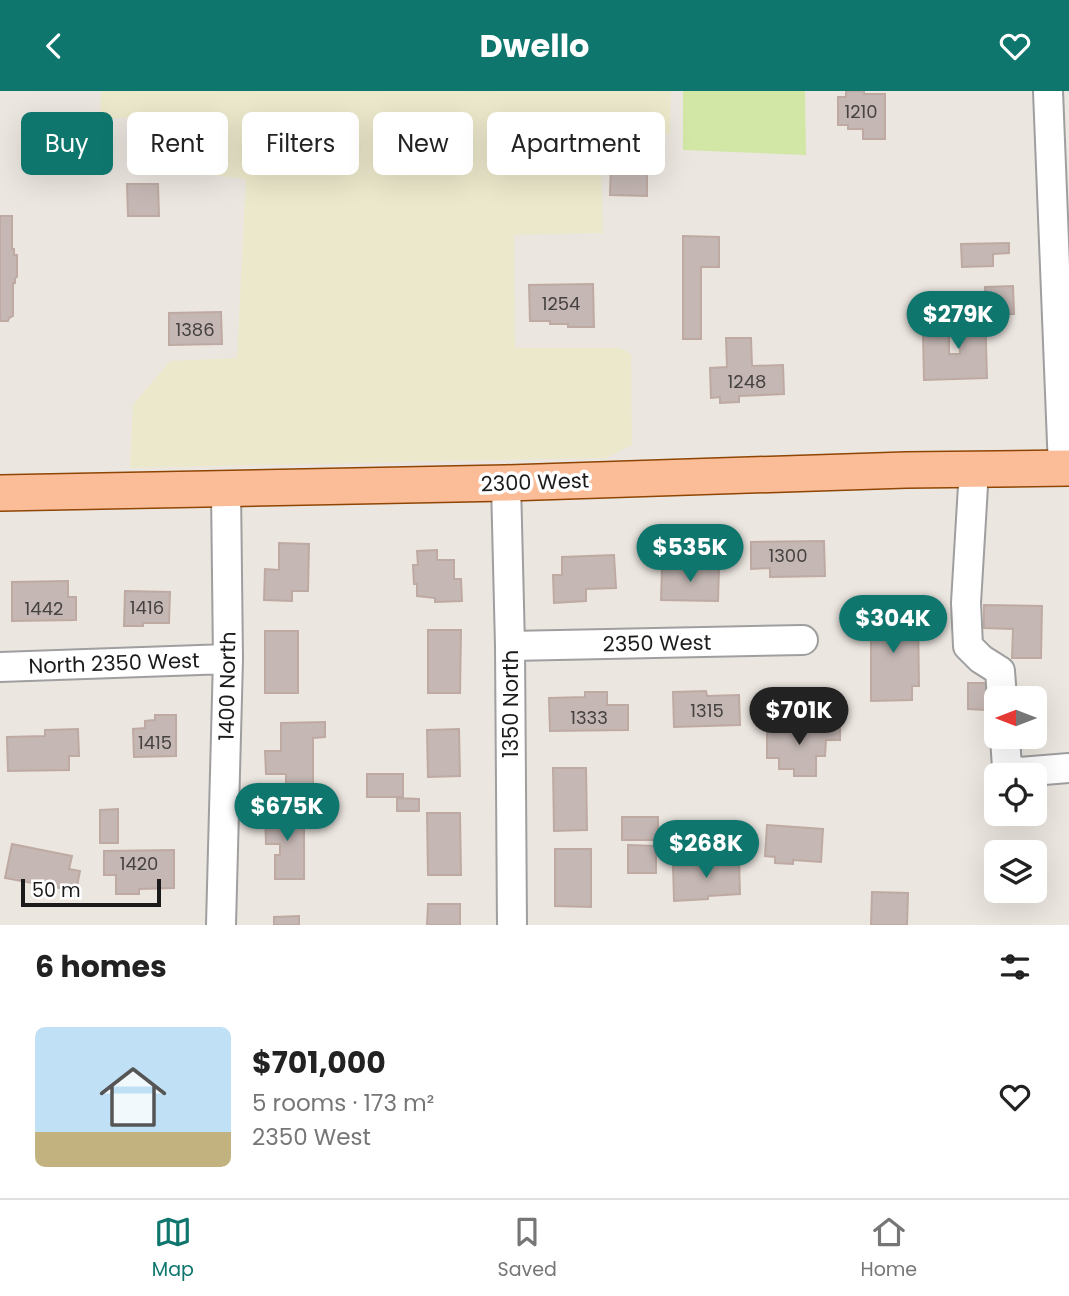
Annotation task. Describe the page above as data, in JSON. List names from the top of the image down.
{
  "streets": {
    "main road": ["2300 West"],
    "street": [
      "2350 West",
      "North 2350 West",
      "1400 North",
      "1350 North"
    ]
  },
  "crossings": [
    ["2300 West", "1400 North"],
    ["2300 West", "1350 North"],
    ["2350 West", "1350 North"],
    ["North 2350 West", "1400 North"]
  ],
  "house_numbers": [
    "1210",
    "1254",
    "1386",
    "1248",
    "1300",
    "1416",
    "1442",
    "1315",
    "1333",
    "1415",
    "1420"
  ],
  "scale_bar": "50 m",
  "north": "left",
  "page": {
    "header": "Dwello",
    "chip": [
      "Buy",
      "Rent",
      "Filters",
      "New",
      "Apartment"
    ],
    "price": [
      "$279K",
      "$535K",
      "$304K",
      "$701K",
      "$675K",
      "$268K"
    ],
    "scale": "50 m",
    "heading": "6 homes",
    "list": [
      {
        "name": "$701,000",
        "note": "5 rooms · 173 m² · 2350 West"
      }
    ],
    "tabs": ["Map", "Saved", "Home"]
  }
}
